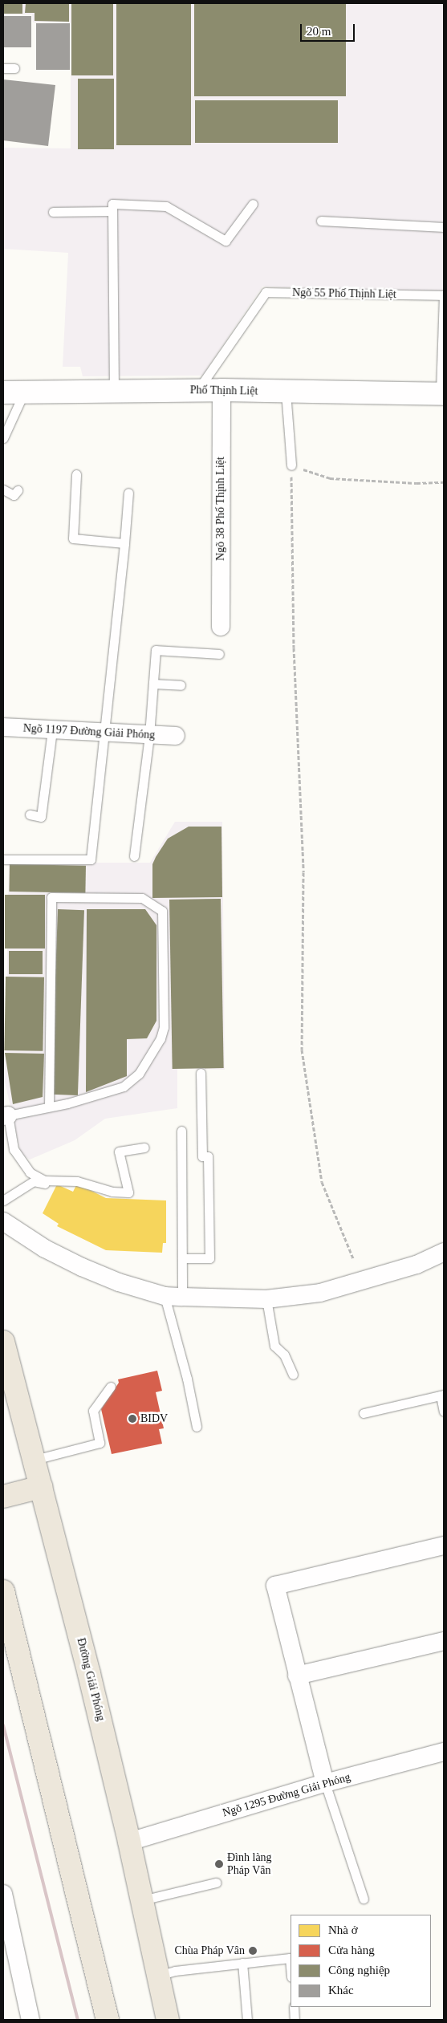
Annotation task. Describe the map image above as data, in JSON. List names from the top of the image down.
{
  "streets": {
    "main road": ["Đường Giải Phóng"],
    "street": [
      "Phố Thịnh Liệt",
      "Ngõ 38 Phố Thįnh Liệt",
      "Ngõ 1197 Đường Giải Phóng",
      "Ngõ 1295 Đường Giải Phóng"
    ],
    "lane": ["Ngõ 55 Phố Thịnh Liệt"]
  },
  "crossings": [
    ["Ngõ 55 Phố Thịnh Liệt", "Phố Thịnh Liệt"],
    ["Phố Thịnh Liệt", "Ngõ 38 Phố Thįnh Liệt"],
    ["Đường Giải Phóng", "Ngõ 1295 Đường Giải Phóng"]
  ],
  "places": ["BIDV", "Đình làng Pháp Vân", "Chùa Pháp Vân"],
  "legend": [
    "Nhà ở",
    "Cửa hàng",
    "Công nghiệp",
    "Khác"
  ],
  "scale_bar": "20 m"
}
